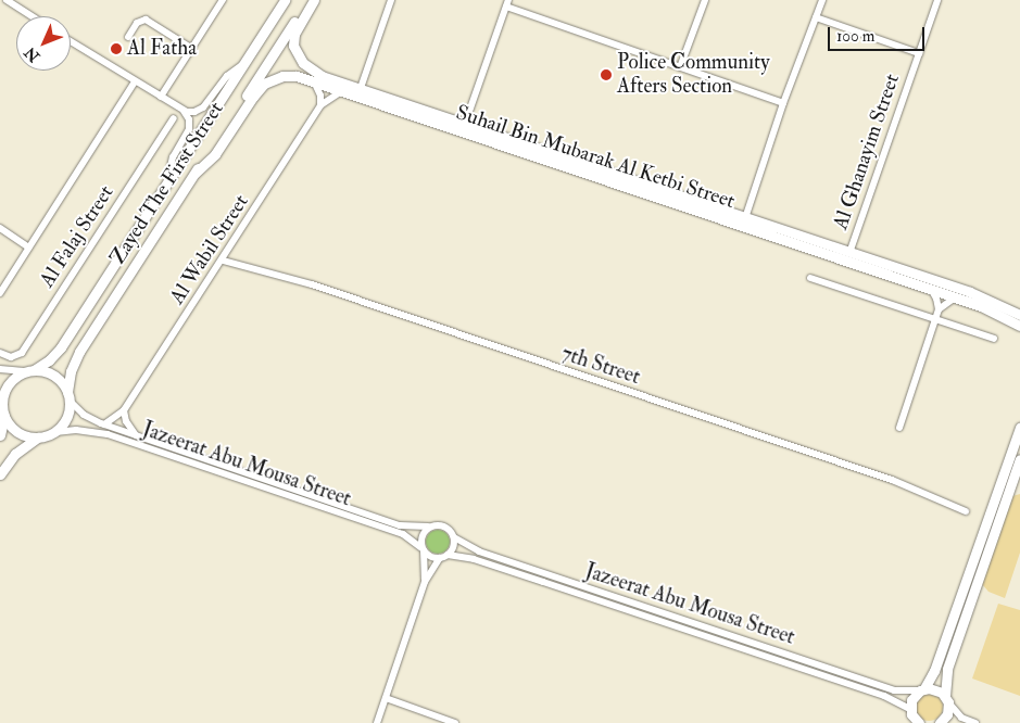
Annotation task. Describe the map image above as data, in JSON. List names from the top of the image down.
{
  "streets": {
    "street": [
      "Al Ghanayim Street",
      "Suhail Bin Mubarak Al Ketbi Street",
      "Zayed The First Street",
      "Al Falaj Street",
      "Al Wabil Street",
      "7th Street",
      "Jazeerat Abu Mousa Street"
    ]
  },
  "crossings": [
    ["Al Ghanayim Street", "Suhail Bin Mubarak Al Ketbi Street"],
    ["Suhail Bin Mubarak Al Ketbi Street", "Zayed The First Street"],
    ["Suhail Bin Mubarak Al Ketbi Street", "Al Wabil Street"],
    ["Zayed The First Street", "Jazeerat Abu Mousa Street"],
    ["Al Wabil Street", "7th Street"],
    ["Al Wabil Street", "Jazeerat Abu Mousa Street"]
  ],
  "places": ["Al Fatha", "Police Community Afters Section"],
  "scale_bar": "100 m",
  "north": "bottom left"
}
